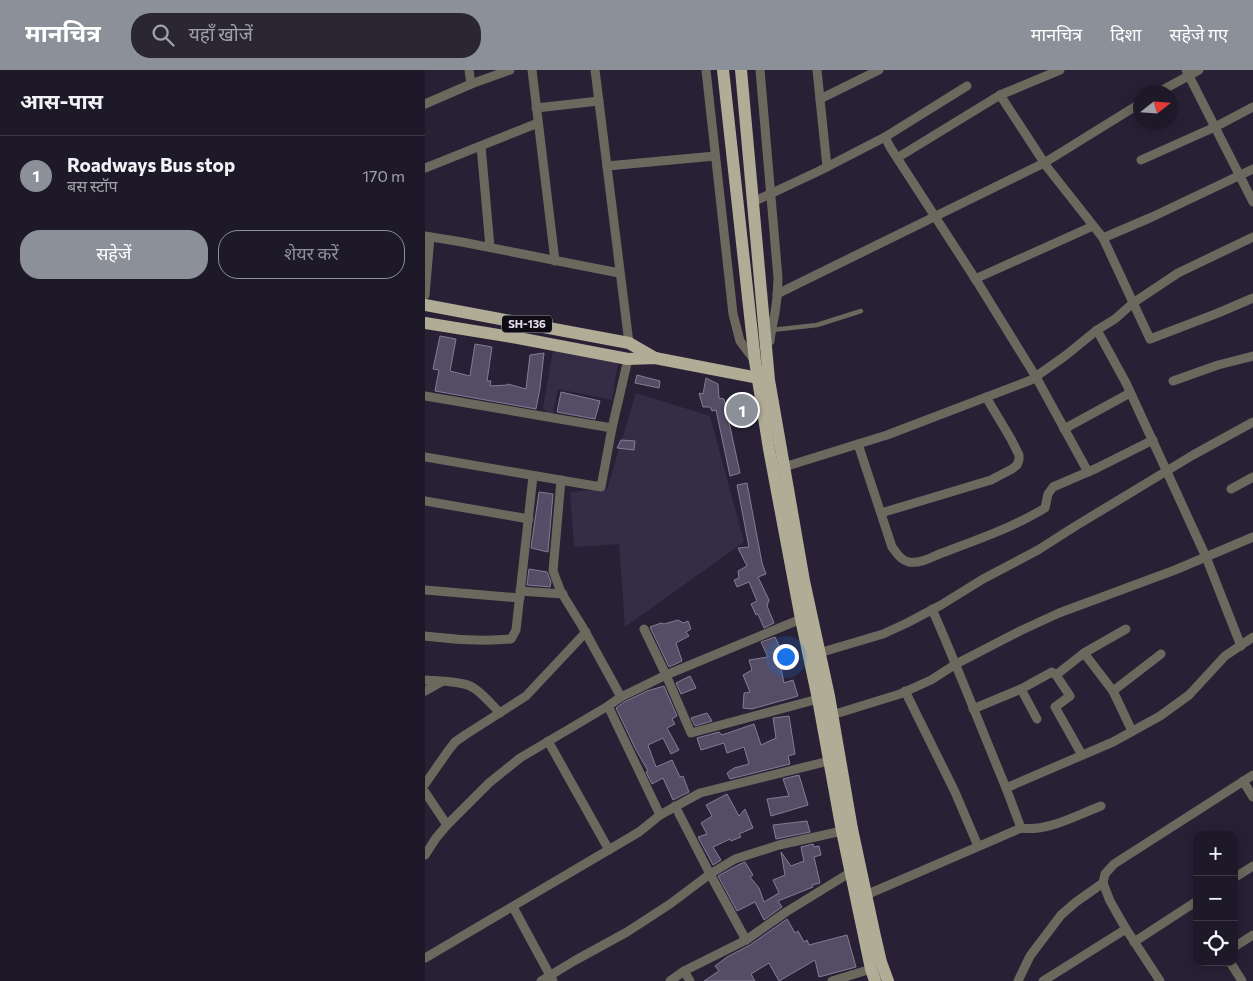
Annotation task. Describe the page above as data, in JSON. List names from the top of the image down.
{
  "streets": {
    "main road": ["SH-136"]
  },
  "north": "right",
  "page": {
    "header": "मानचित्र",
    "search": "यहाँ खोजें",
    "nav": ["मानचित्र", "दिशा", "सहेजे गए"],
    "heading": "आस-पास",
    "list": [
      {
        "mark": "1",
        "name": "Roadways Bus stop",
        "note": "बस स्टॉप",
        "value": "170 m"
      }
    ],
    "buttons": ["सहेजें", "शेयर करें"],
    "pins": "1",
    "map_buttons": ["+", "−"]
  }
}
